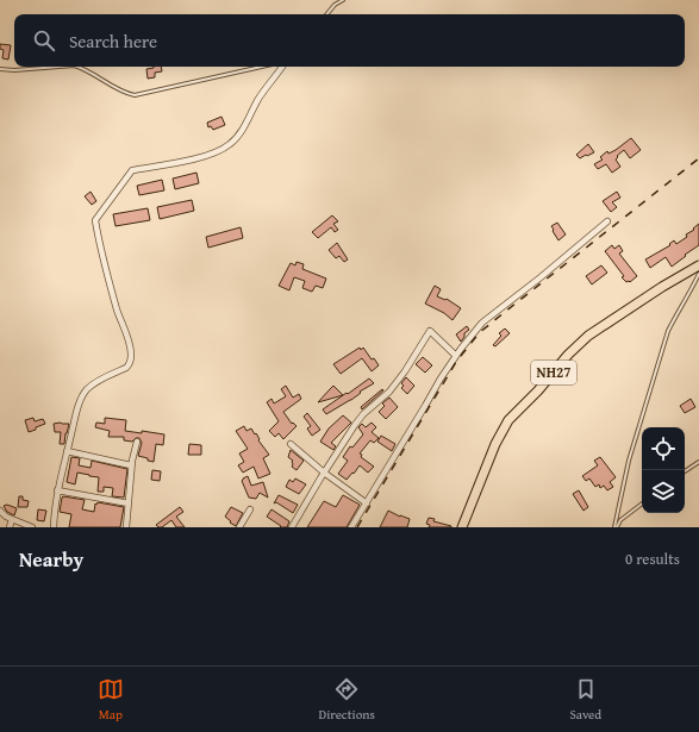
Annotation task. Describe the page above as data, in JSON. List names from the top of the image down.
{
  "streets": {
    "highway": ["NH27"]
  },
  "page": {
    "search": "Search here",
    "heading": ["Nearby", "0 results"],
    "nav": ["Map", "Directions", "Saved"]
  }
}
